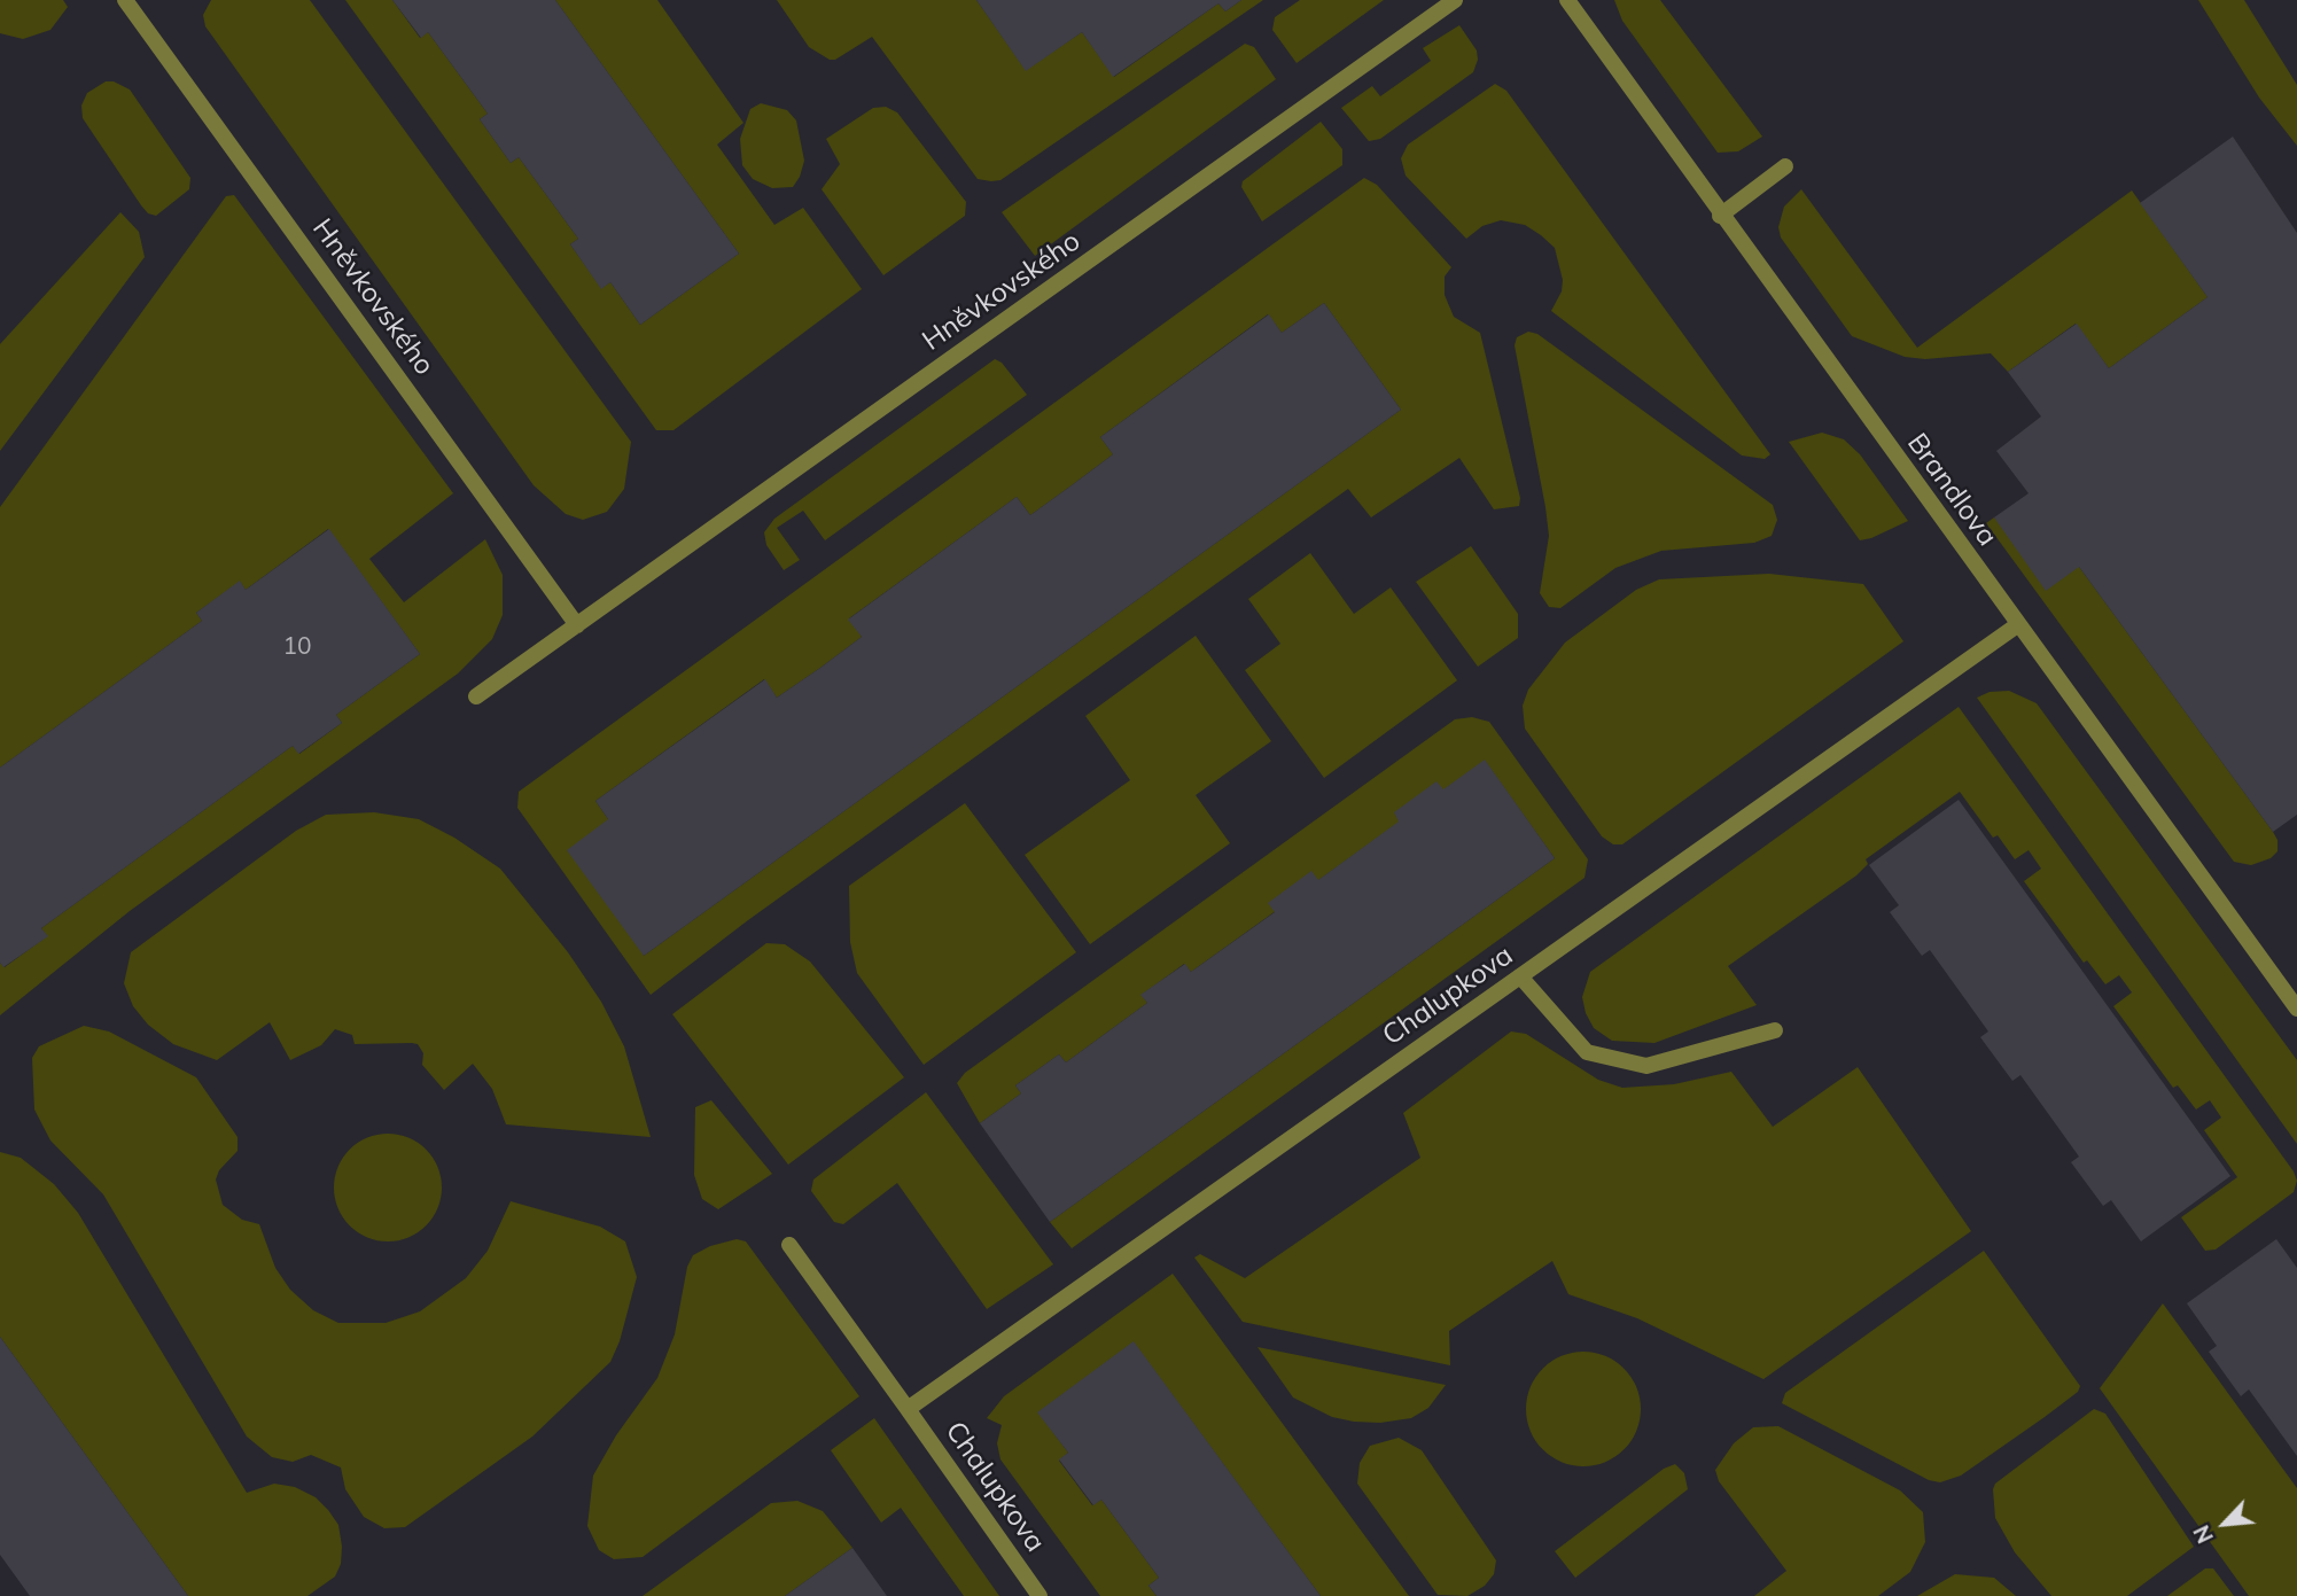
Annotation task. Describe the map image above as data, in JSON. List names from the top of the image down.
{
  "streets": {
    "street": ["Hněvkovského", "Brandlova", "Chalupkova"]
  },
  "crossings": [
    ["Brandlova", "Chalupkova"]
  ],
  "house_numbers": ["10"],
  "north": "bottom left"
}
